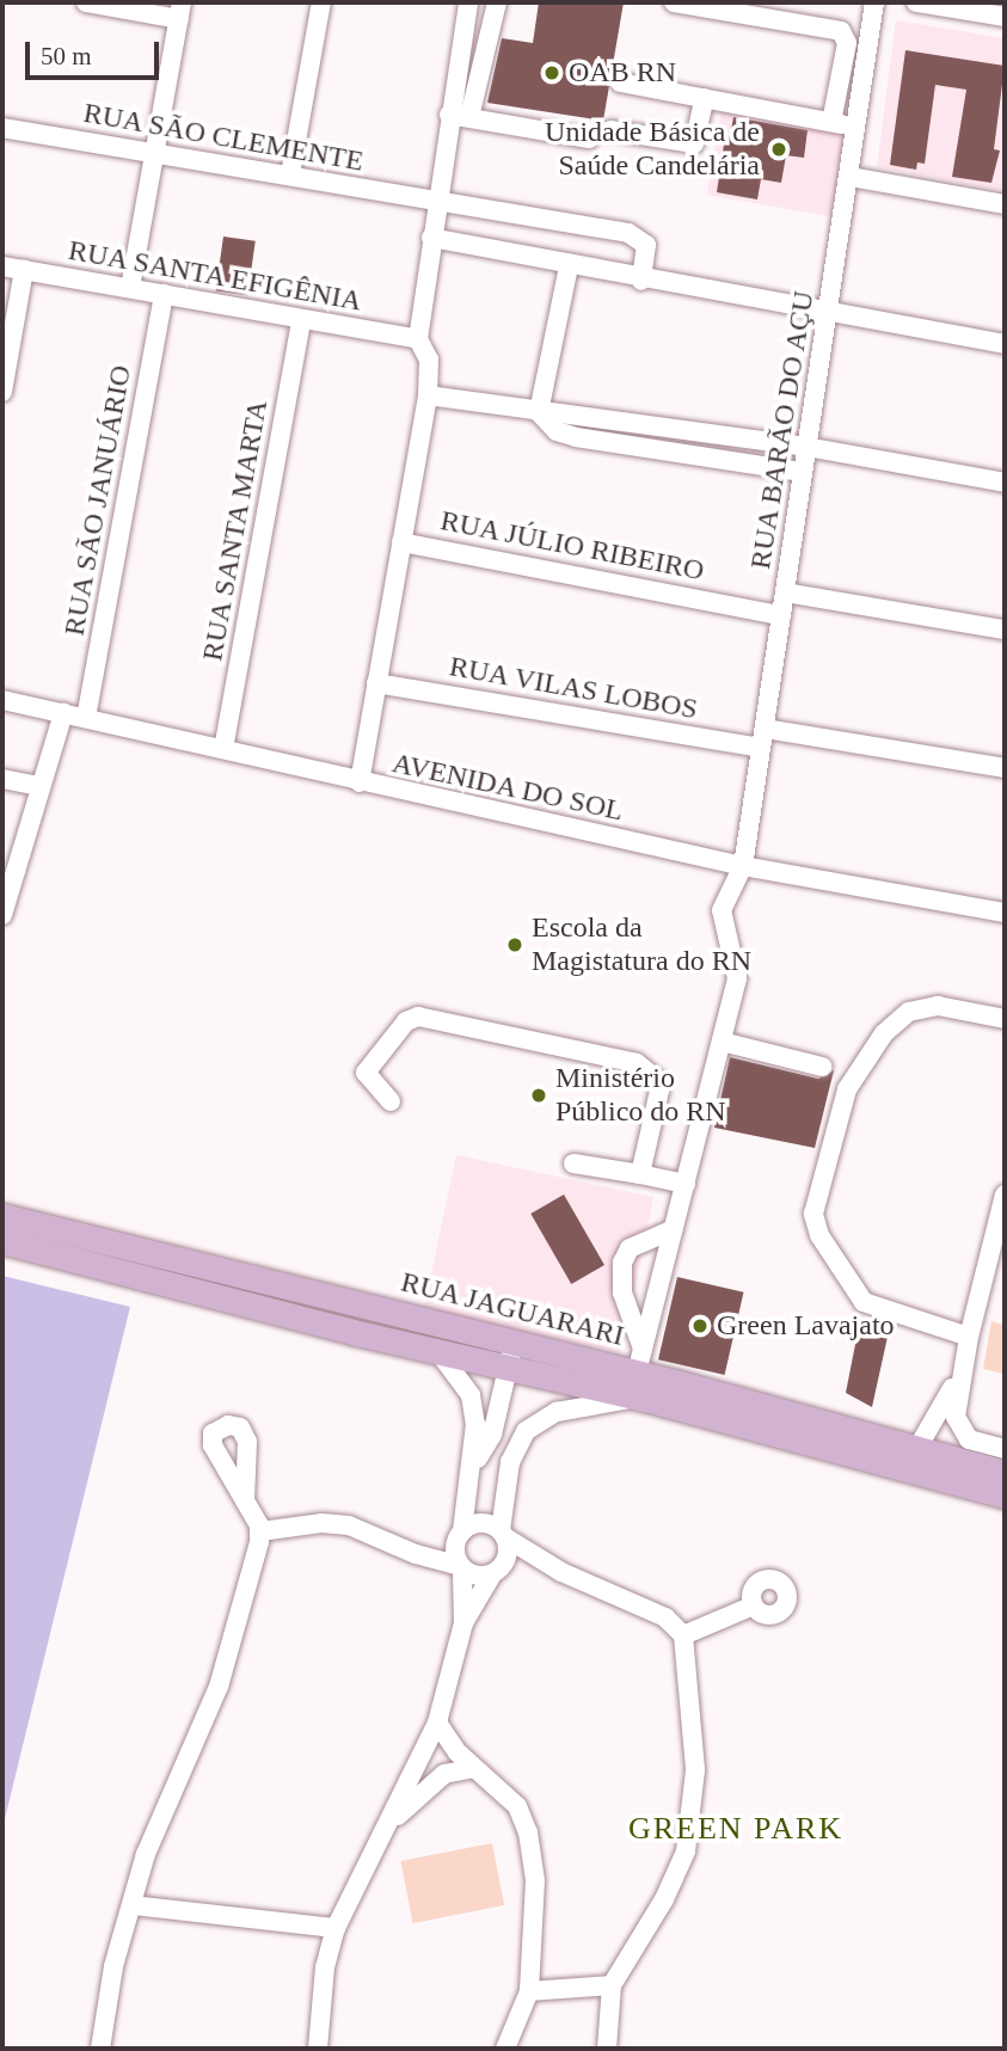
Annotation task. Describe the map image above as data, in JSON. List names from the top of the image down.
{
  "streets": {
    "main road": ["RUA JAGUARARI"],
    "street": [
      "RUA SÃO CLEMENTE",
      "RUA SANTA EFIGÊNIA",
      "RUA BARÃO DO AÇU",
      "RUA SÃO JANUÁRIO",
      "RUA SANTA MARTA",
      "RUA JÚLIO RIBEIRO",
      "RUA VILAS LOBOS",
      "AVENIDA DO SOL"
    ]
  },
  "crossings": [
    ["RUA SANTA EFIGÊNIA", "RUA SÃO JANUÁRIO"],
    ["RUA SANTA EFIGÊNIA", "RUA SANTA MARTA"],
    ["RUA BARÃO DO AÇU", "RUA JÚLIO RIBEIRO"],
    ["RUA BARÃO DO AÇU", "RUA VILAS LOBOS"],
    ["RUA BARÃO DO AÇU", "AVENIDA DO SOL"],
    ["RUA BARÃO DO AÇU", "RUA JAGUARARI"],
    ["RUA SÃO JANUÁRIO", "AVENIDA DO SOL"],
    ["RUA SANTA MARTA", "AVENIDA DO SOL"]
  ],
  "districts": ["GREEN PARK"],
  "places": [
    "OAB RN",
    "Unidade Básica de Saúde Candelária",
    "Escola da Magistatura do RN",
    "Ministério Público do RN",
    "Green Lavajato"
  ],
  "scale_bar": "50 m"
}
